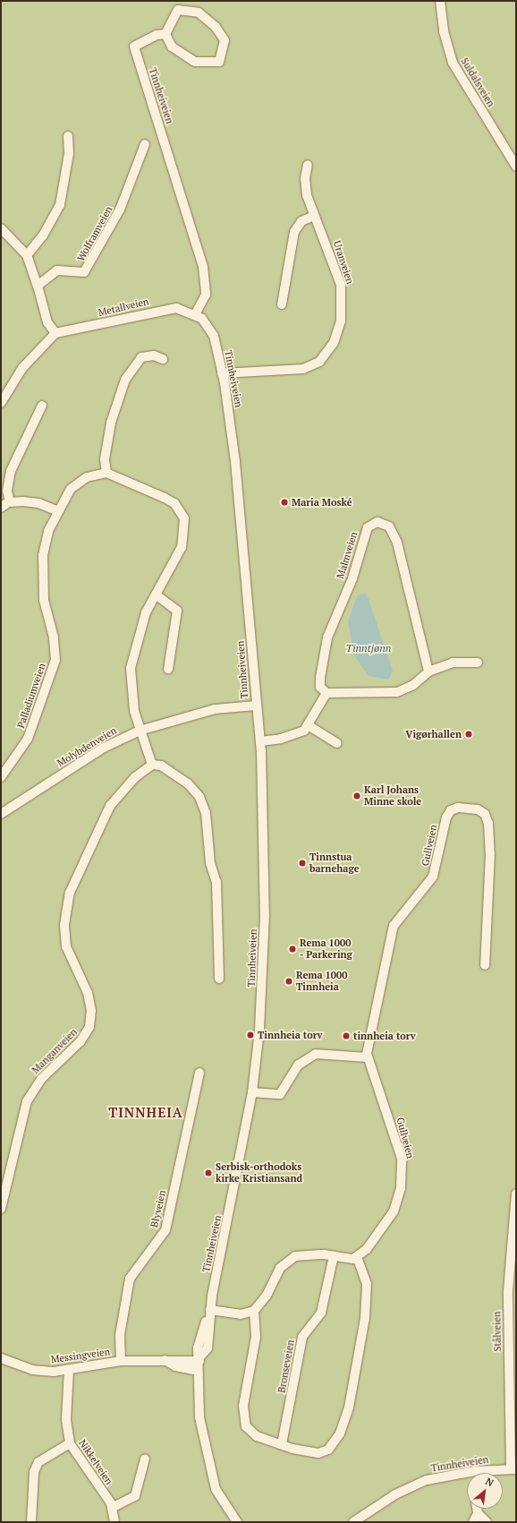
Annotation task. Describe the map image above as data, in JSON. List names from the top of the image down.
{
  "streets": {
    "street": [
      "Suldalsveien",
      "Tinnheiveien",
      "Wolframveien",
      "Uranveien",
      "Metallveien",
      "Malmveien",
      "Palladiumveien",
      "Molybdenveien",
      "Gullveien",
      "Manganveien",
      "Blyveien",
      "Stålveien",
      "Messingveien",
      "Bronseveien",
      "Nikkelveien"
    ]
  },
  "crossings": [
    ["Tinnheiveien", "Uranveien"],
    ["Tinnheiveien", "Metallveien"],
    ["Tinnheiveien", "Molybdenveien"],
    ["Tinnheiveien", "Stålveien"],
    ["Tinnheiveien", "Messingveien"],
    ["Blyveien", "Messingveien"],
    ["Messingveien", "Nikkelveien"]
  ],
  "districts": ["TINNHEIA"],
  "water": ["Tinntjønn"],
  "places": [
    "Maria Moské",
    "Vigørhallen",
    "Karl Johans Minne skole",
    "Tinnstua barnehage",
    "Rema 1000 - Parkering",
    "Rema 1000 Tinnheia",
    "Tinnheia torv",
    "tinnheia torv",
    "Serbisk-orthodoks kirke Kristiansand"
  ],
  "north": "top right"
}
